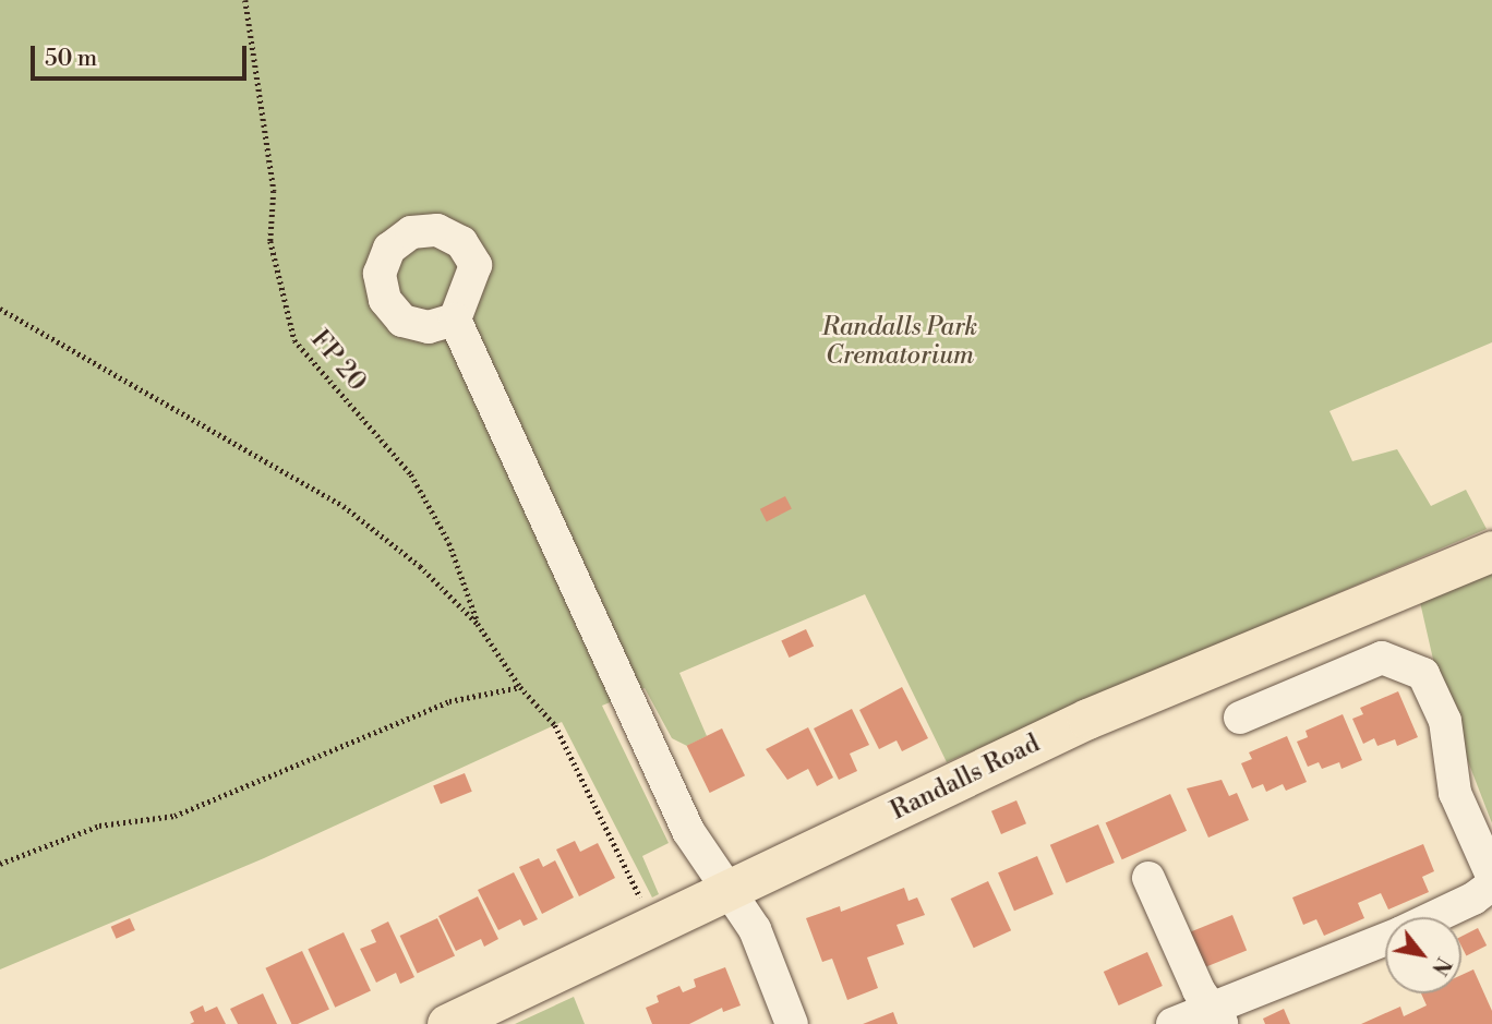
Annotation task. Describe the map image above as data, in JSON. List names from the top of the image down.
{
  "streets": {
    "main road": ["Randalls Road"],
    "path": ["FP 20"]
  },
  "parks": ["Randalls Park Crematorium"],
  "scale_bar": "50 m",
  "north": "bottom right"
}
